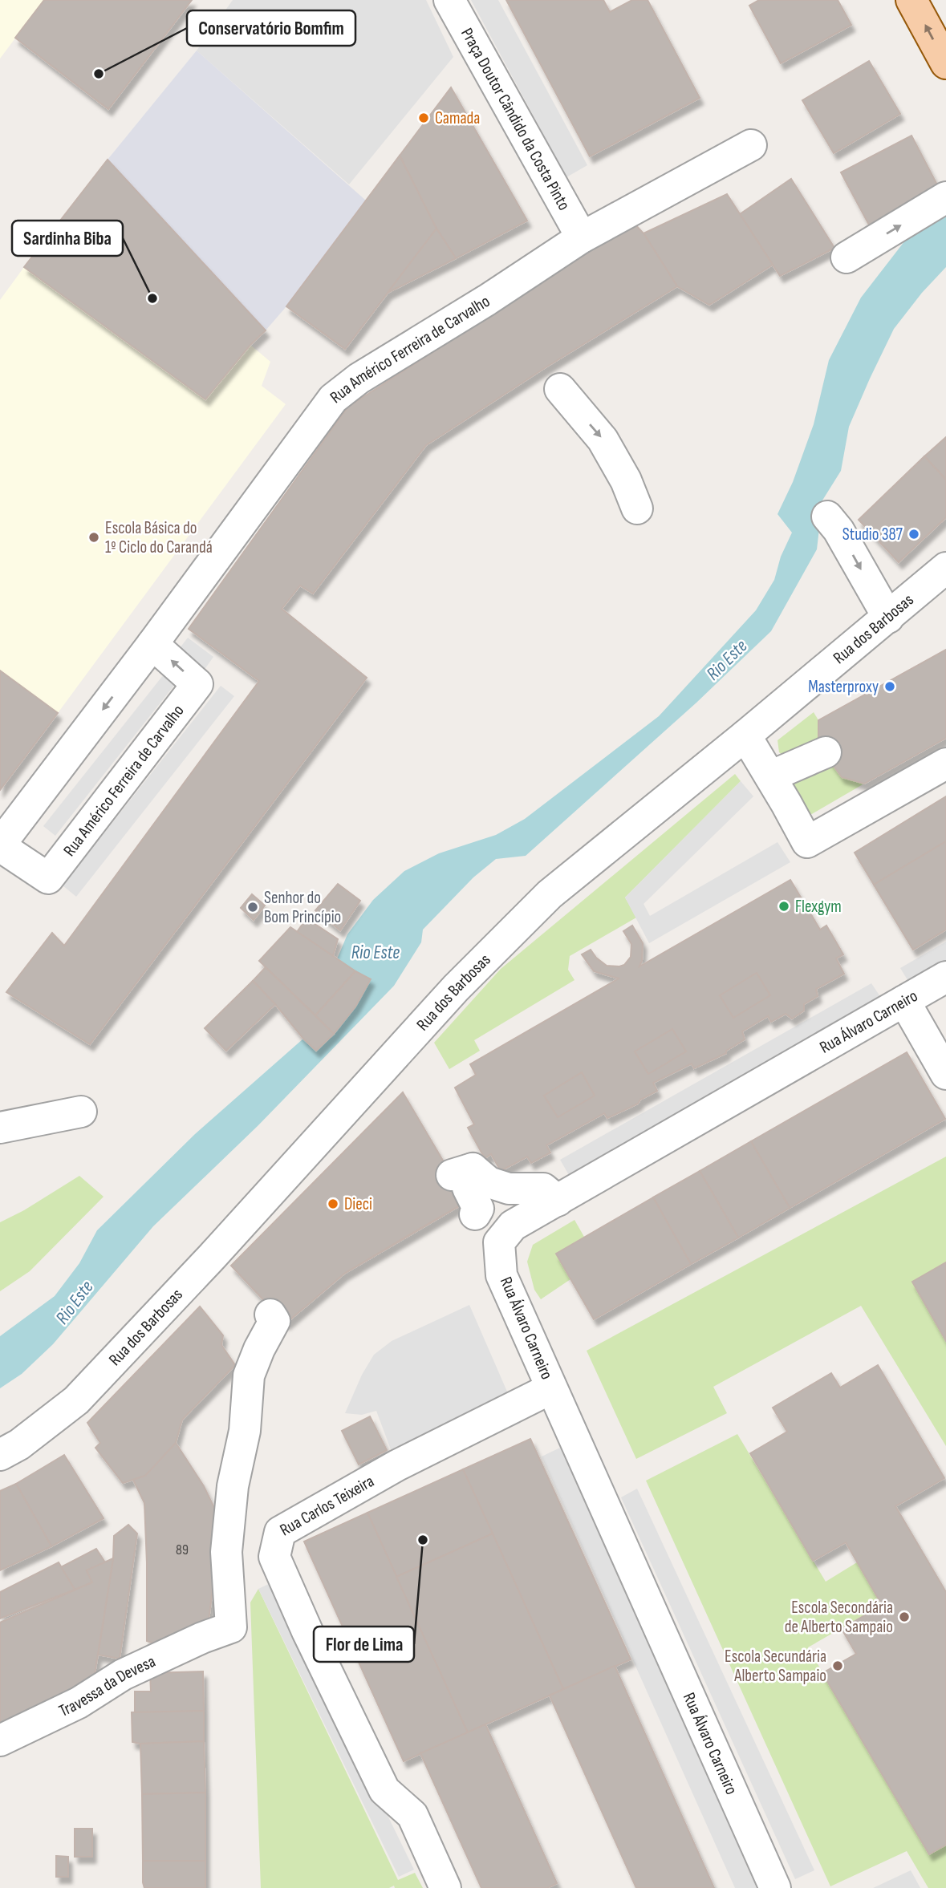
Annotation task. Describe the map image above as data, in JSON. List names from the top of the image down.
{
  "streets": {
    "street": [
      "Praça Doutor Cândido da Costa Pinto",
      "Rua Américo Ferreira de Carvalho",
      "Rua dos Barbosas",
      "Rua Álvaro Carneiro",
      "Rua Carlos Teixeira",
      "Travessa da Devesa"
    ]
  },
  "crossings": [
    ["Praça Doutor Cândido da Costa Pinto", "Rua Américo Ferreira de Carvalho"],
    ["Rua Álvaro Carneiro", "Rua Carlos Teixeira"]
  ],
  "water": ["Rio Este"],
  "places": [
    "Conservatório Bomfim",
    "Camada",
    "Sardinha Biba",
    "Studio 387",
    "Escola Básica do 1º Ciclo do Carandá",
    "Masterproxy",
    "Flexgym",
    "Senhor do Bom Princípio",
    "Dieci",
    "Flor de Lima",
    "Escola Secondária de Alberto Sampaio",
    "Escola Secundária Alberto Sampaio"
  ],
  "house_numbers": ["89"]
}
